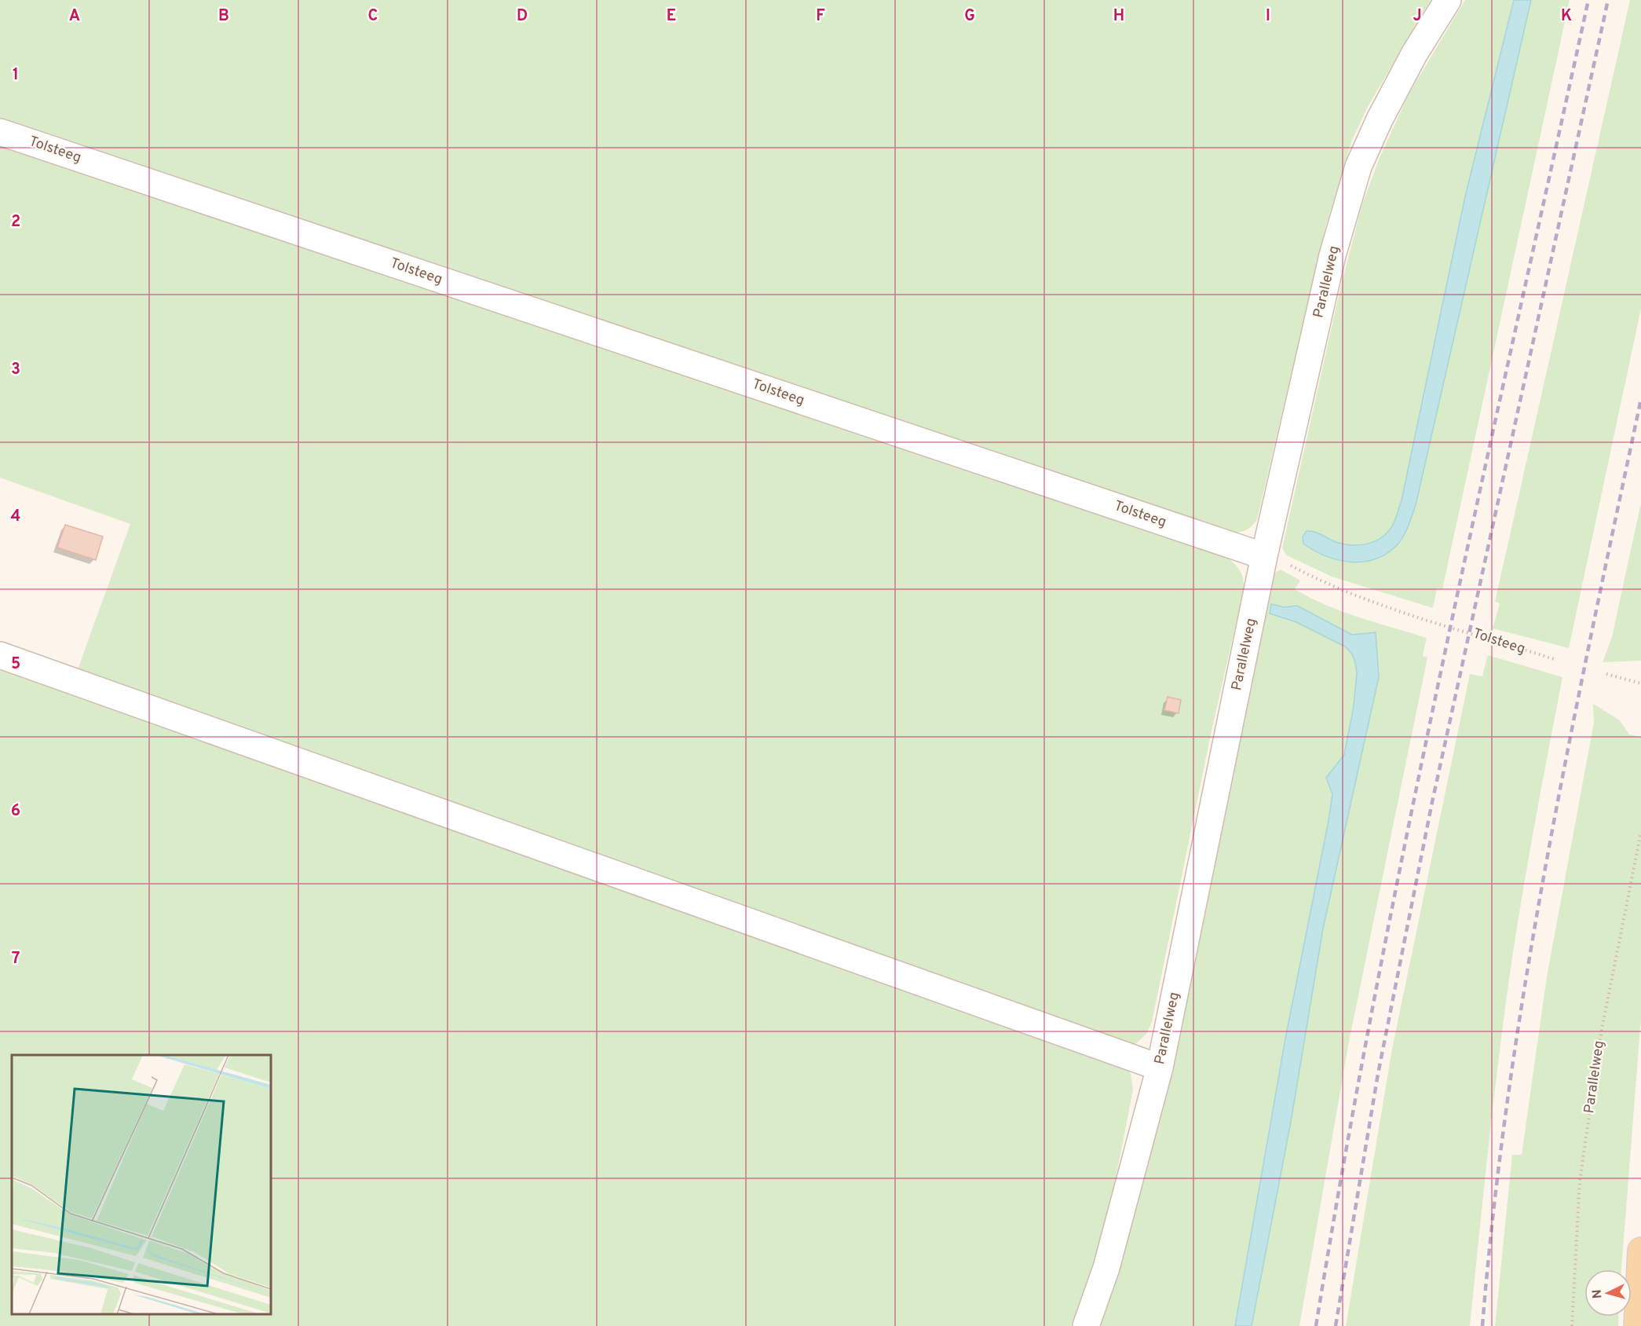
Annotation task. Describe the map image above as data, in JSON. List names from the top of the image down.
{
  "streets": {
    "street": ["Tolsteeg", "Parallelweg"]
  },
  "crossings": [
    ["Tolsteeg", "Parallelweg"]
  ],
  "north": "left",
  "grid": {
    "columns": [
      "A",
      "B",
      "C",
      "D",
      "E",
      "F",
      "G",
      "H",
      "I",
      "J",
      "K"
    ],
    "rows": [
      "1",
      "2",
      "3",
      "4",
      "5",
      "6",
      "7"
    ]
  }
}
